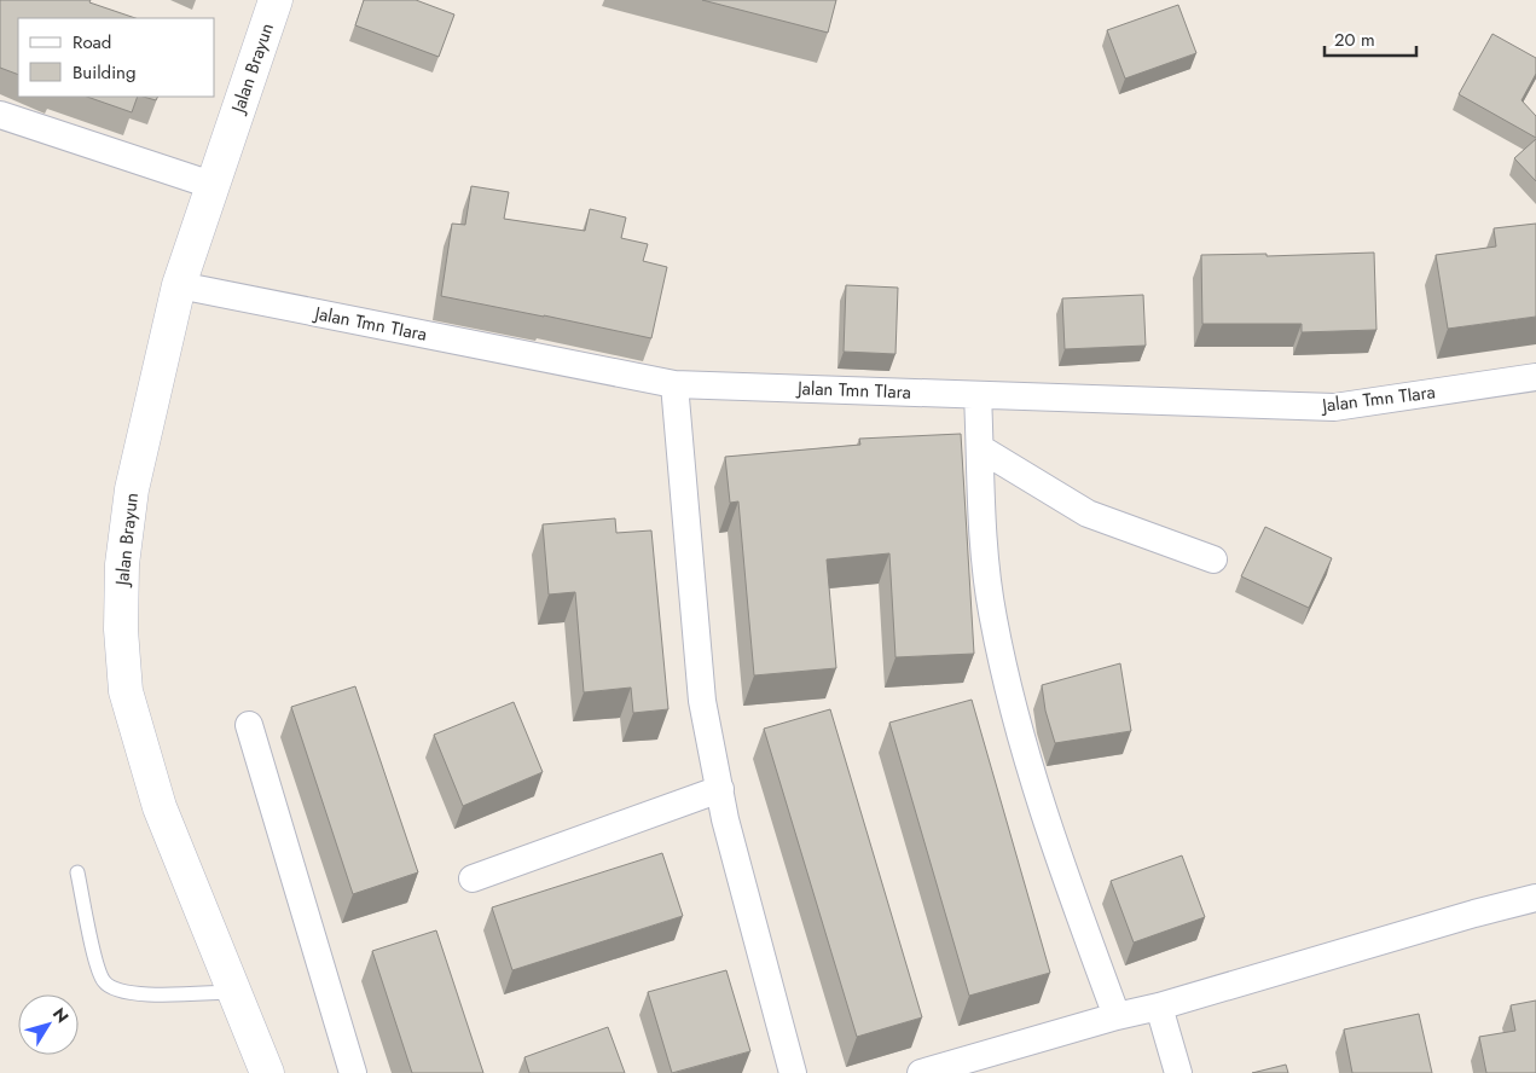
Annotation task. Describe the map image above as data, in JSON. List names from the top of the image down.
{
  "streets": {
    "main road": ["Jalan Brayun"],
    "street": ["Jalan Tmn TIara"]
  },
  "crossings": [
    ["Jalan Brayun", "Jalan Tmn TIara"]
  ],
  "legend": ["Road", "Building"],
  "scale_bar": "20 m",
  "north": "top right"
}
